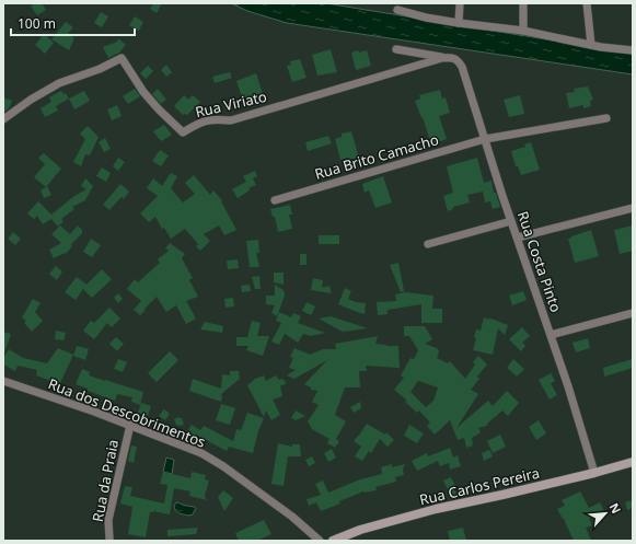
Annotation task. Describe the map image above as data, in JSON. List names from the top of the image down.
{
  "streets": {
    "street": [
      "Rua Viriato",
      "Rua Brito Camacho",
      "Rua Costa Pinto",
      "Rua dos Descobrimentos",
      "Rua da Praia",
      "Rua Carlos Pereira"
    ]
  },
  "crossings": [
    ["Rua Viriato", "Rua Costa Pinto"],
    ["Rua Brito Camacho", "Rua Costa Pinto"],
    ["Rua Costa Pinto", "Rua Carlos Pereira"],
    ["Rua dos Descobrimentos", "Rua da Praia"]
  ],
  "scale_bar": "100 m",
  "north": "top right"
}
